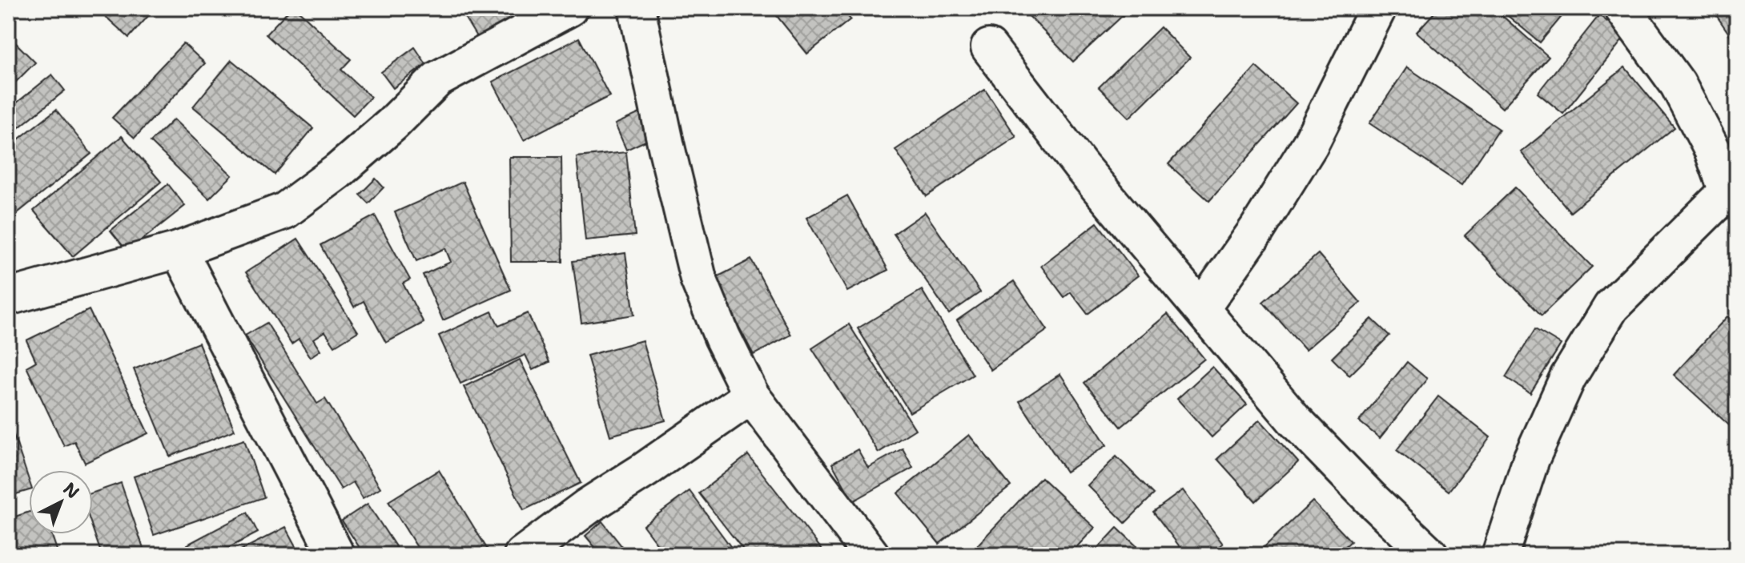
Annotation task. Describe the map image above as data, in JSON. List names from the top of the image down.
{
  "north": "top right"
}
